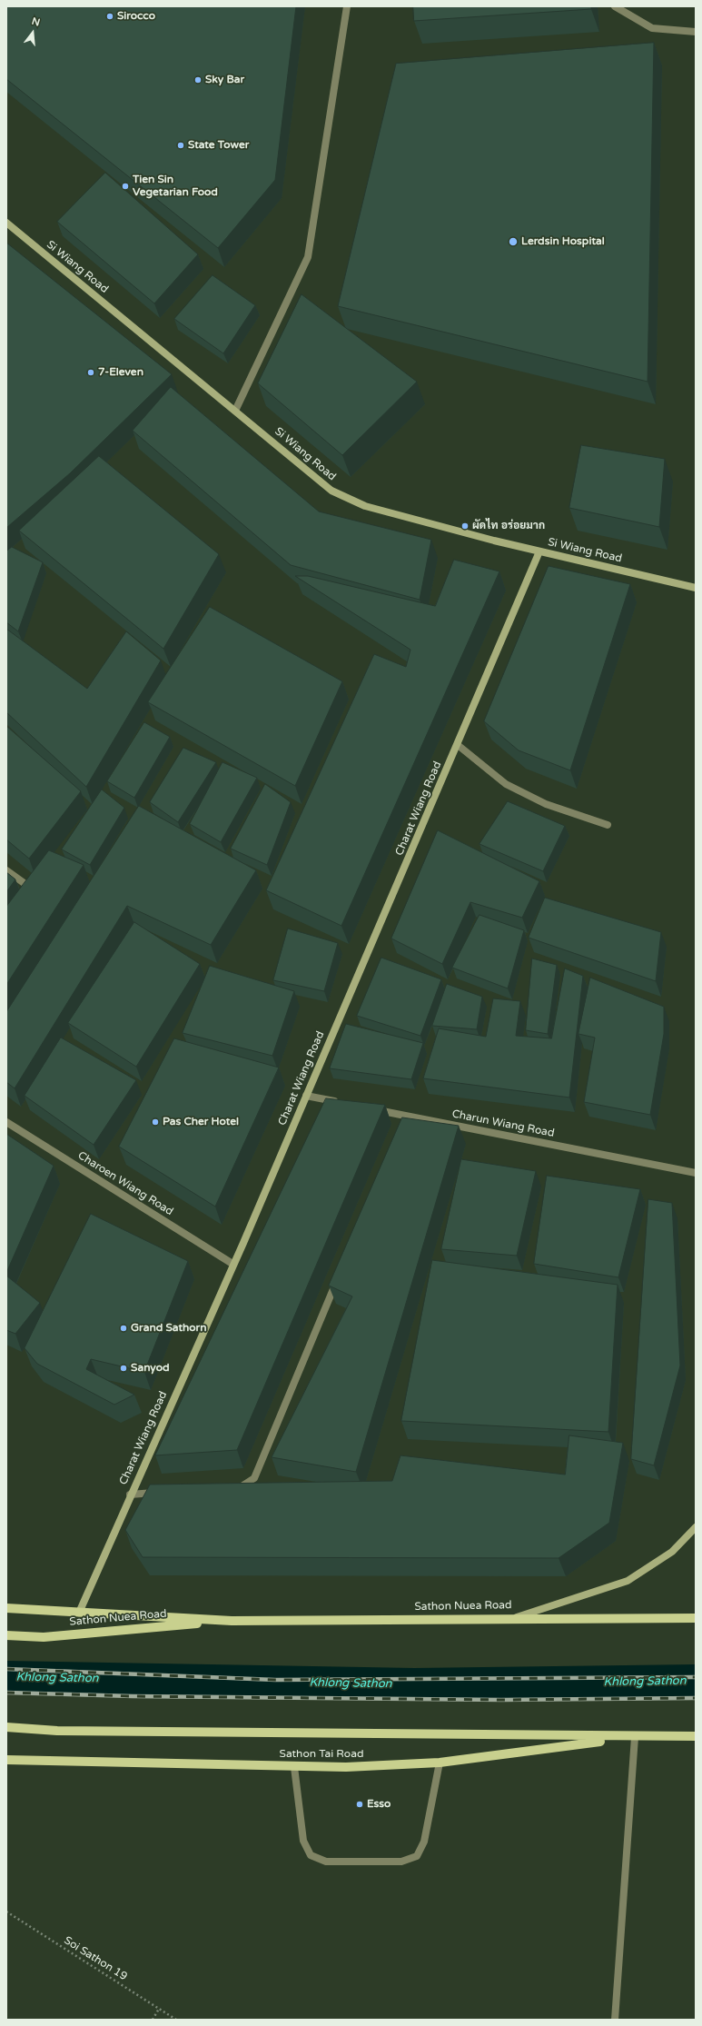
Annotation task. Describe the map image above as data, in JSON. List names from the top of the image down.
{
  "streets": {
    "main road": ["Sathon Nuea Road", "Sathon Tai Road"],
    "street": [
      "Si Wiang Road",
      "Charat Wiang Road",
      "Charun Wiang Road",
      "Charoen Wiang Road"
    ],
    "path": ["Soi Sathon 19"]
  },
  "crossings": [
    ["Si Wiang Road", "Charat Wiang Road"],
    ["Charat Wiang Road", "Charoen Wiang Road"],
    ["Charat Wiang Road", "Sathon Nuea Road"]
  ],
  "water": ["Khlong Sathon"],
  "places": [
    "Sirocco",
    "Sky Bar",
    "State Tower",
    "Tien Sin Vegetarian Food",
    "Lerdsin Hospital",
    "7-Eleven",
    "ผัดไท อร่อยมาก",
    "Pas Cher Hotel",
    "Grand Sathorn",
    "Sanyod",
    "Esso"
  ],
  "north": "top"
}
